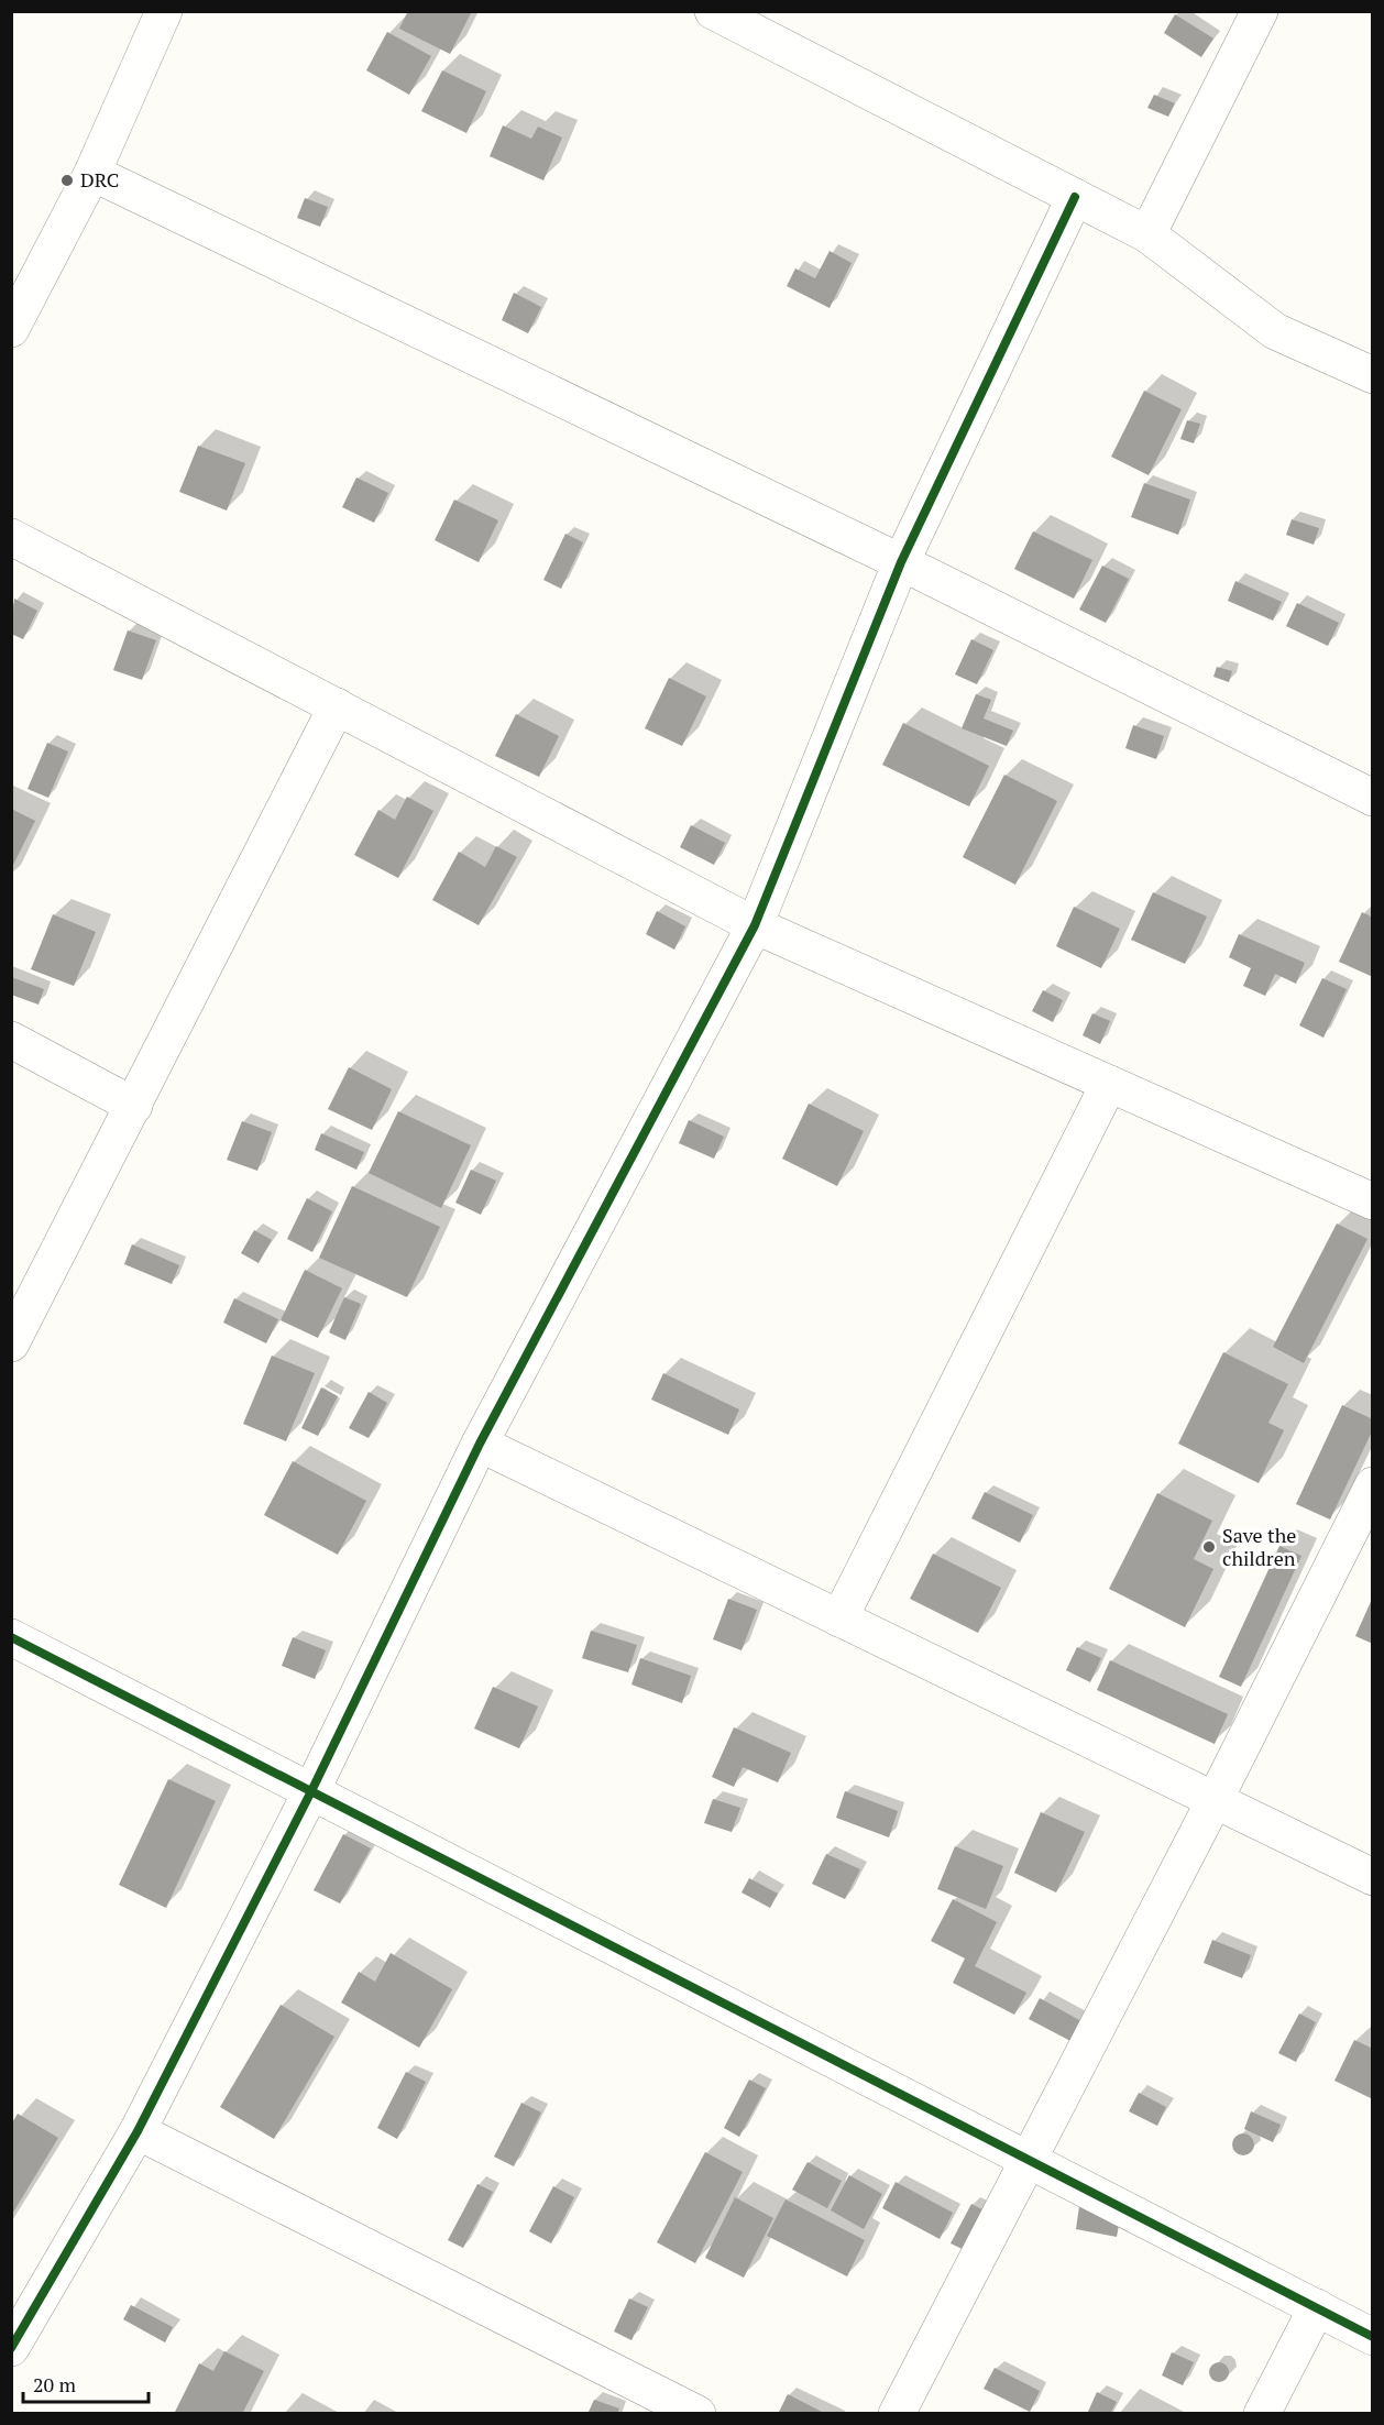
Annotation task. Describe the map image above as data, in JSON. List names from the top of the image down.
{
  "places": ["DRC", "Save the children"],
  "scale_bar": "20 m"
}
